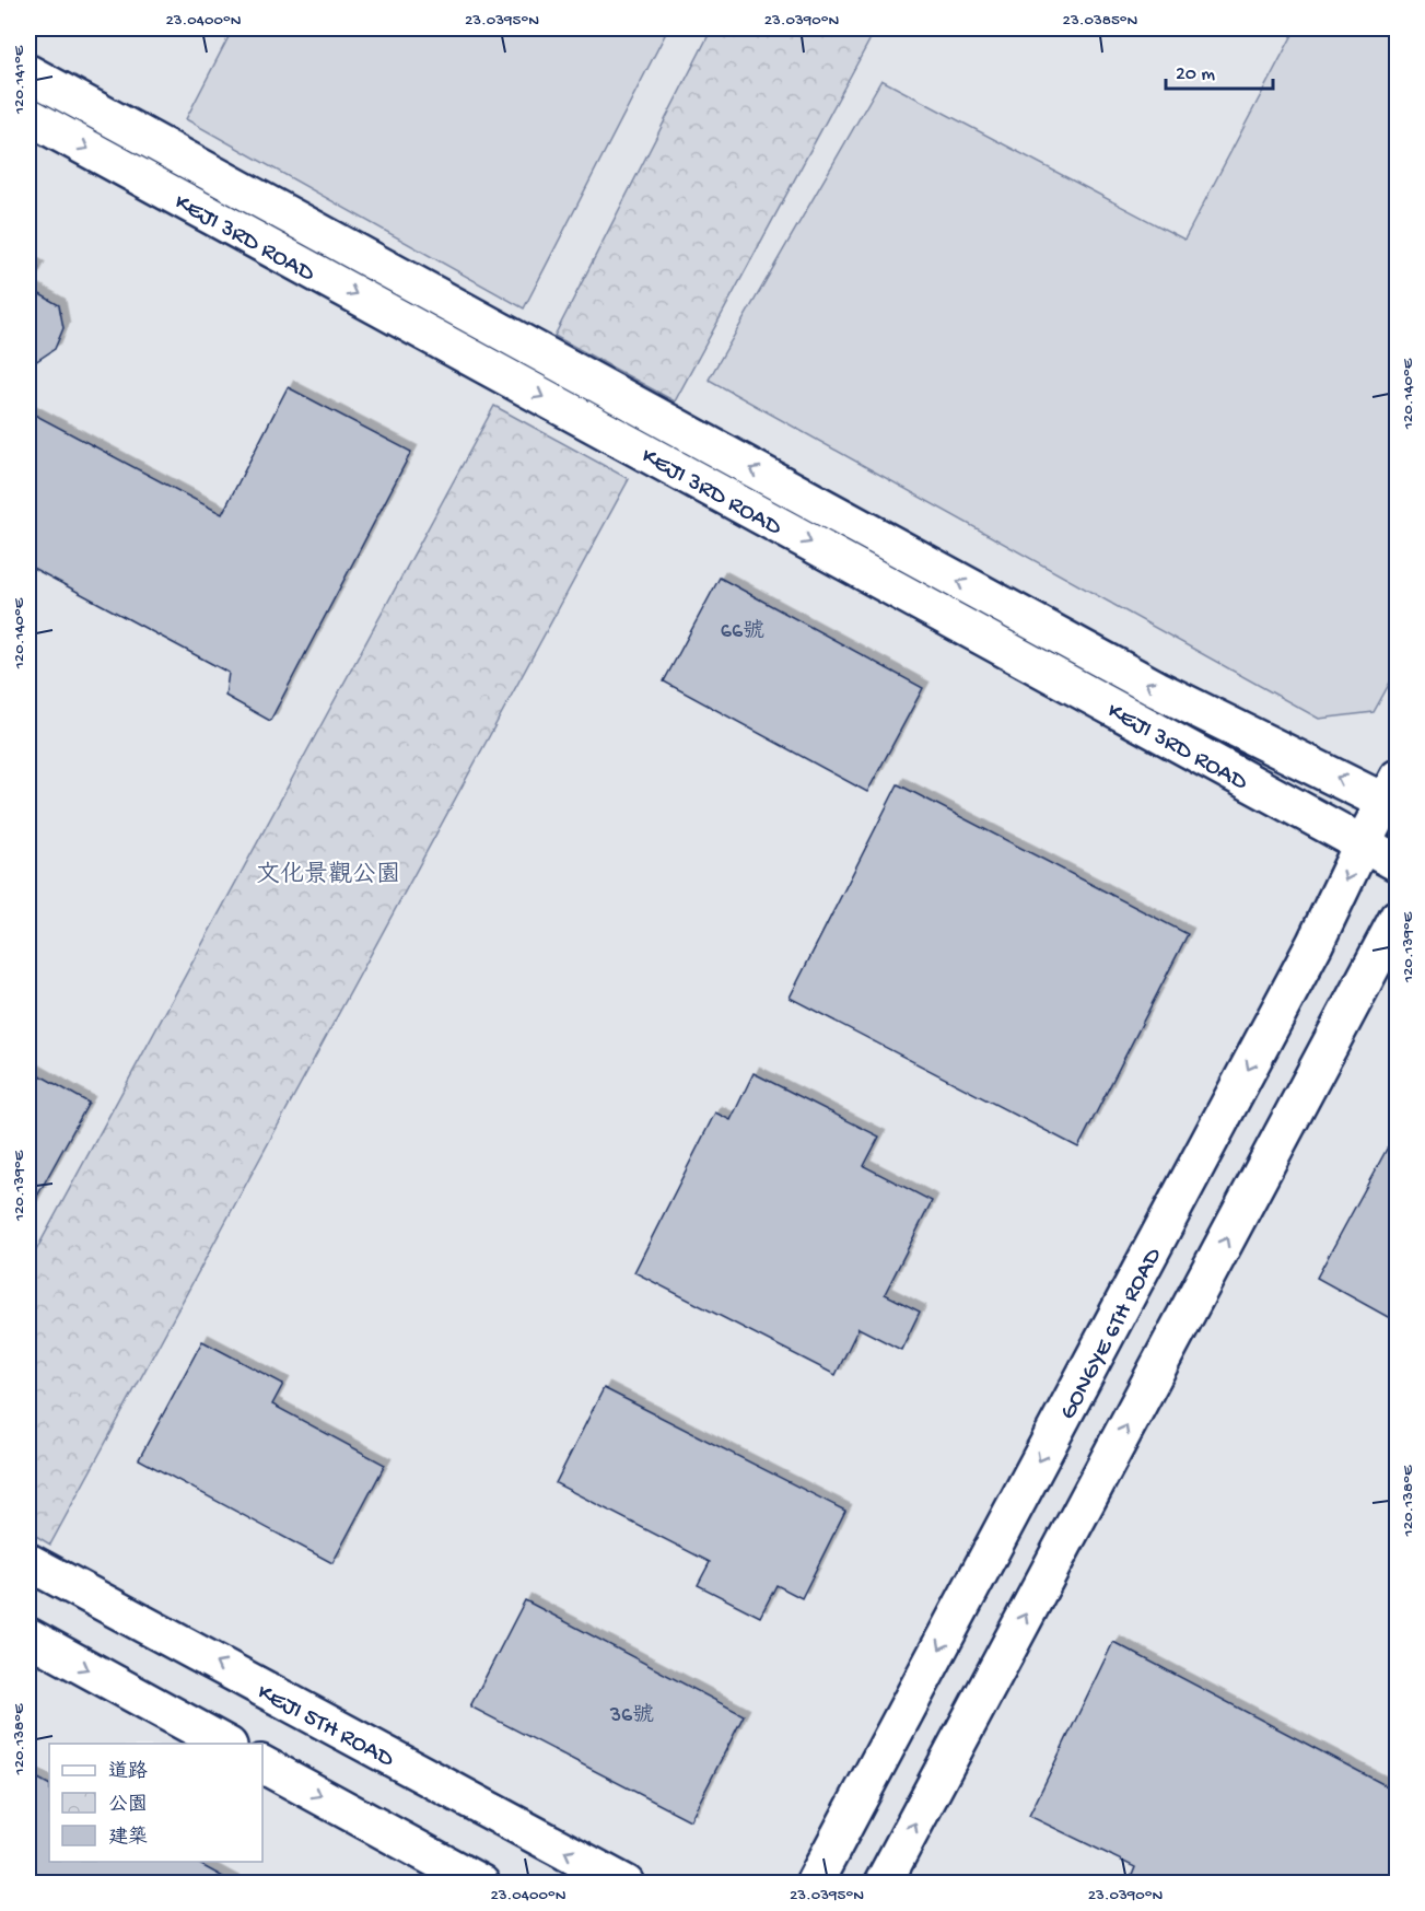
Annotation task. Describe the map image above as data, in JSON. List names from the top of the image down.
{
  "streets": {
    "street": ["KEJI 3RD ROAD", "GONGYE 6TH ROAD", "KEJI 5TH ROAD"]
  },
  "crossings": [
    ["KEJI 3RD ROAD", "GONGYE 6TH ROAD"]
  ],
  "parks": ["文化景觀公園"],
  "house_numbers": ["66號", "36號"],
  "legend": ["道路", "公園", "建築"],
  "scale_bar": "20 m",
  "coordinates": [
    "23.0400°N",
    "23.0395°N",
    "23.0390°N",
    "23.0385°N",
    "120.141°E",
    "120.140°E",
    "120.139°E",
    "120.138°E"
  ]
}
